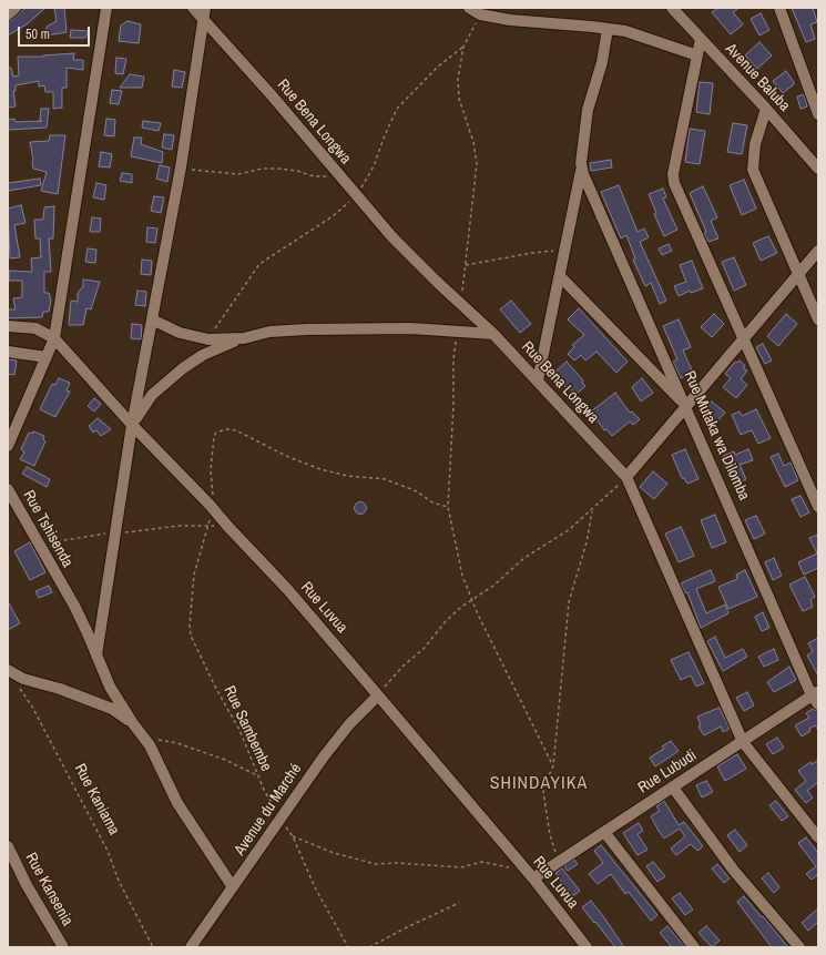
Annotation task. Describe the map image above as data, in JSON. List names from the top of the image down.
{
  "streets": {
    "street": [
      "Avenue Baluba",
      "Rue Bena Longwa",
      "Rue Mutaka wa Dilomba",
      "Rue Tshisenda",
      "Rue Luvua",
      "Rue Lubudi",
      "Avenue du Marché",
      "Rue Kansenia"
    ],
    "path": ["Rue Sambembe", "Rue Kaniama"]
  },
  "crossings": [
    ["Rue Bena Longwa", "Rue Lubudi"],
    ["Rue Mutaka wa Dilomba", "Rue Lubudi"],
    ["Rue Luvua", "Rue Sambembe"],
    ["Rue Luvua", "Rue Lubudi"],
    ["Rue Luvua", "Avenue du Marché"],
    ["Rue Sambembe", "Avenue du Marché"]
  ],
  "districts": ["SHINDAYIKA"],
  "scale_bar": "50 m"
}
